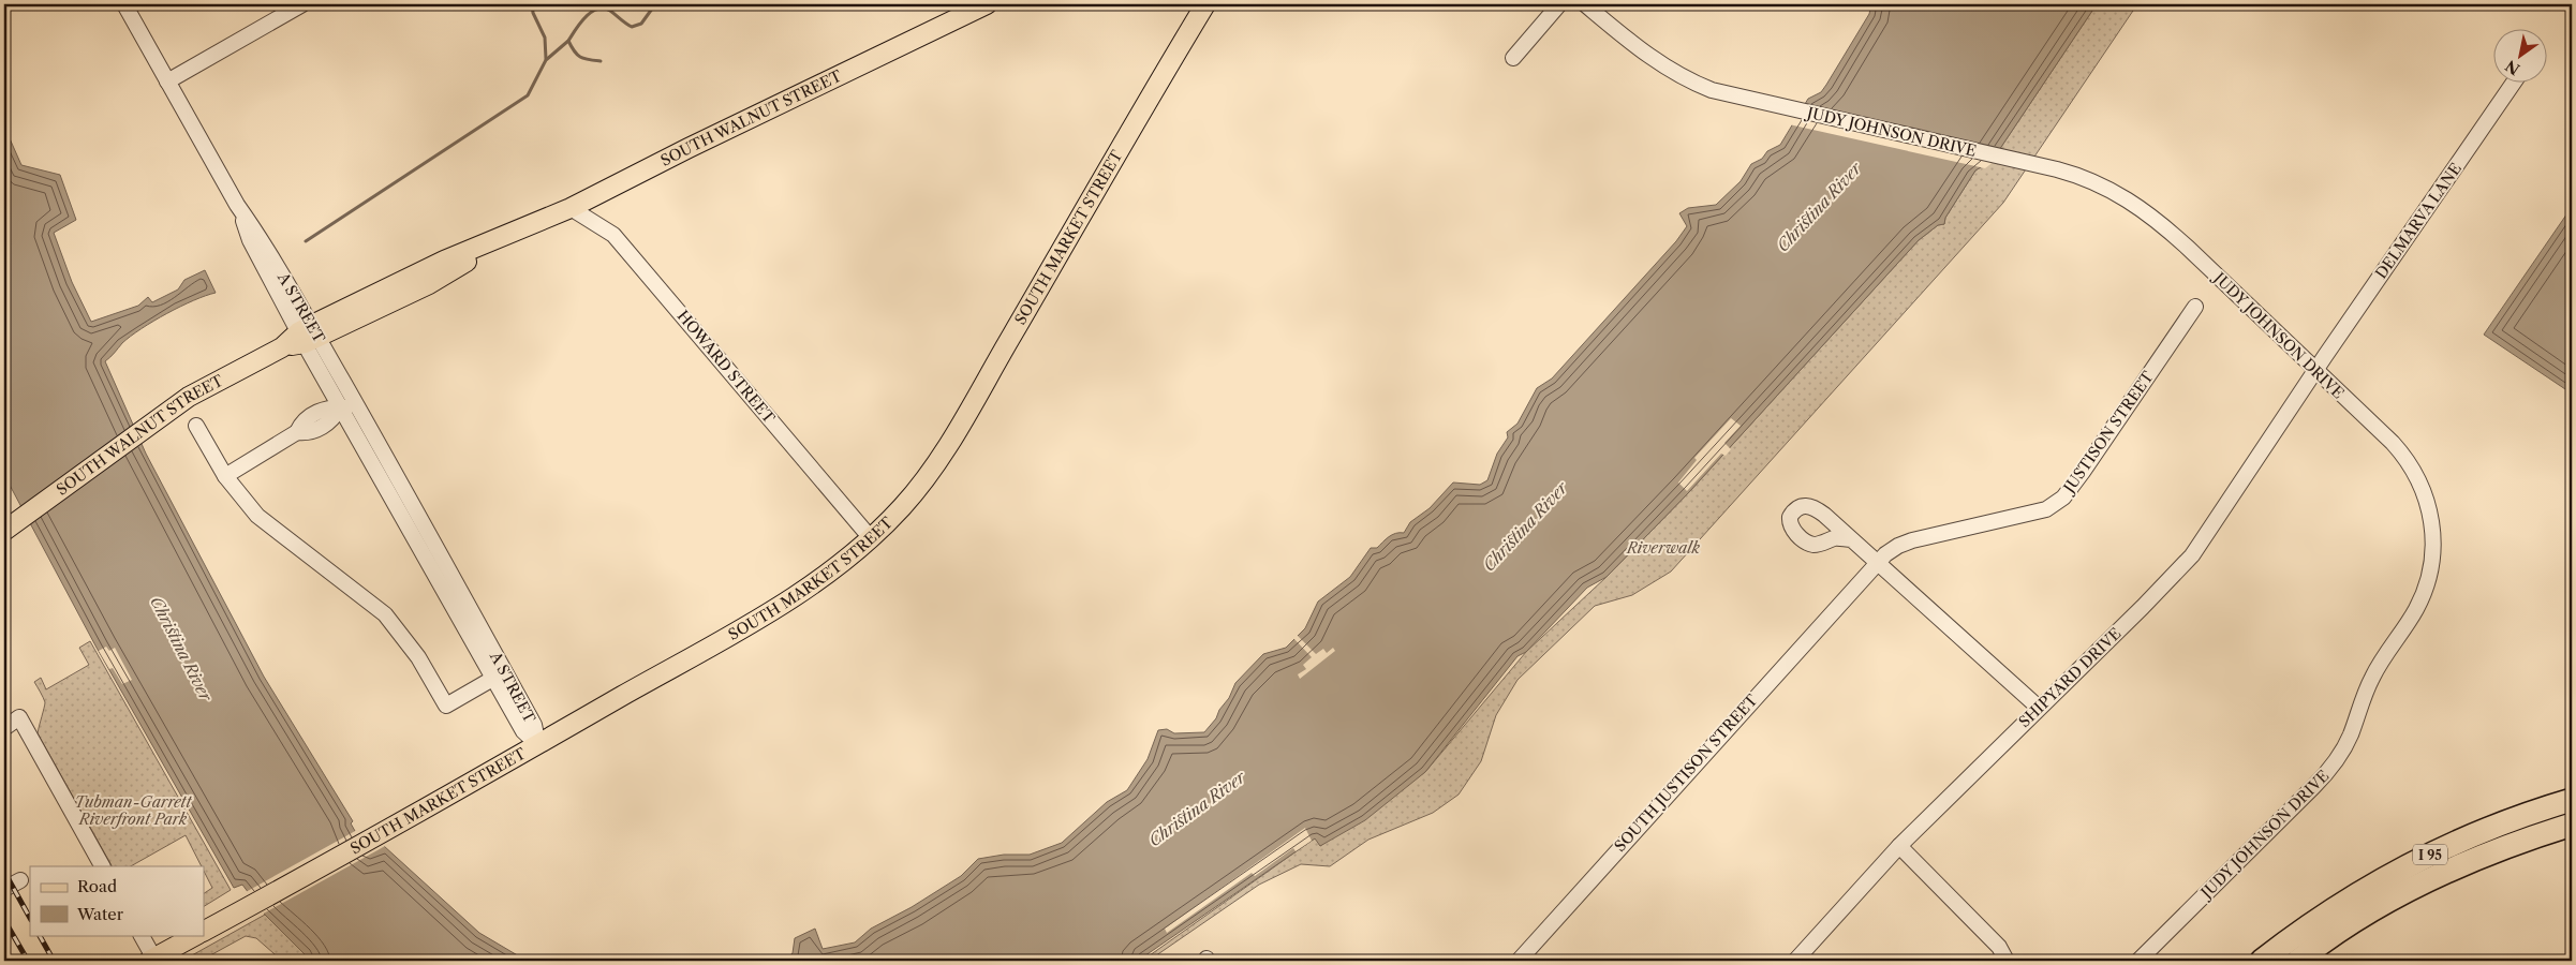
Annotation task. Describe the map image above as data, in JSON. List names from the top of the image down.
{
  "streets": {
    "highway": ["I 95"],
    "main road": ["SOUTH WALNUT STREET", "SOUTH MARKET STREET"],
    "street": [
      "JUDY JOHNSON DRIVE",
      "DELMARVA LANE",
      "A STREET",
      "HOWARD STREET",
      "JUSTISON STREET",
      "SHIPYARD DRIVE",
      "SOUTH JUSTISON STREET"
    ]
  },
  "crossings": [
    ["SOUTH WALNUT STREET", "A STREET"],
    ["SOUTH WALNUT STREET", "HOWARD STREET"],
    ["JUDY JOHNSON DRIVE", "DELMARVA LANE"],
    ["JUDY JOHNSON DRIVE", "SHIPYARD DRIVE"],
    ["DELMARVA LANE", "SHIPYARD DRIVE"],
    ["SOUTH MARKET STREET", "A STREET"],
    ["SOUTH MARKET STREET", "HOWARD STREET"],
    ["JUSTISON STREET", "SOUTH JUSTISON STREET"]
  ],
  "water": ["Christina River"],
  "parks": ["Riverwalk", "Tubman-Garrett Riverfront Park"],
  "legend": ["Road", "Water"],
  "north": "bottom left"
}
